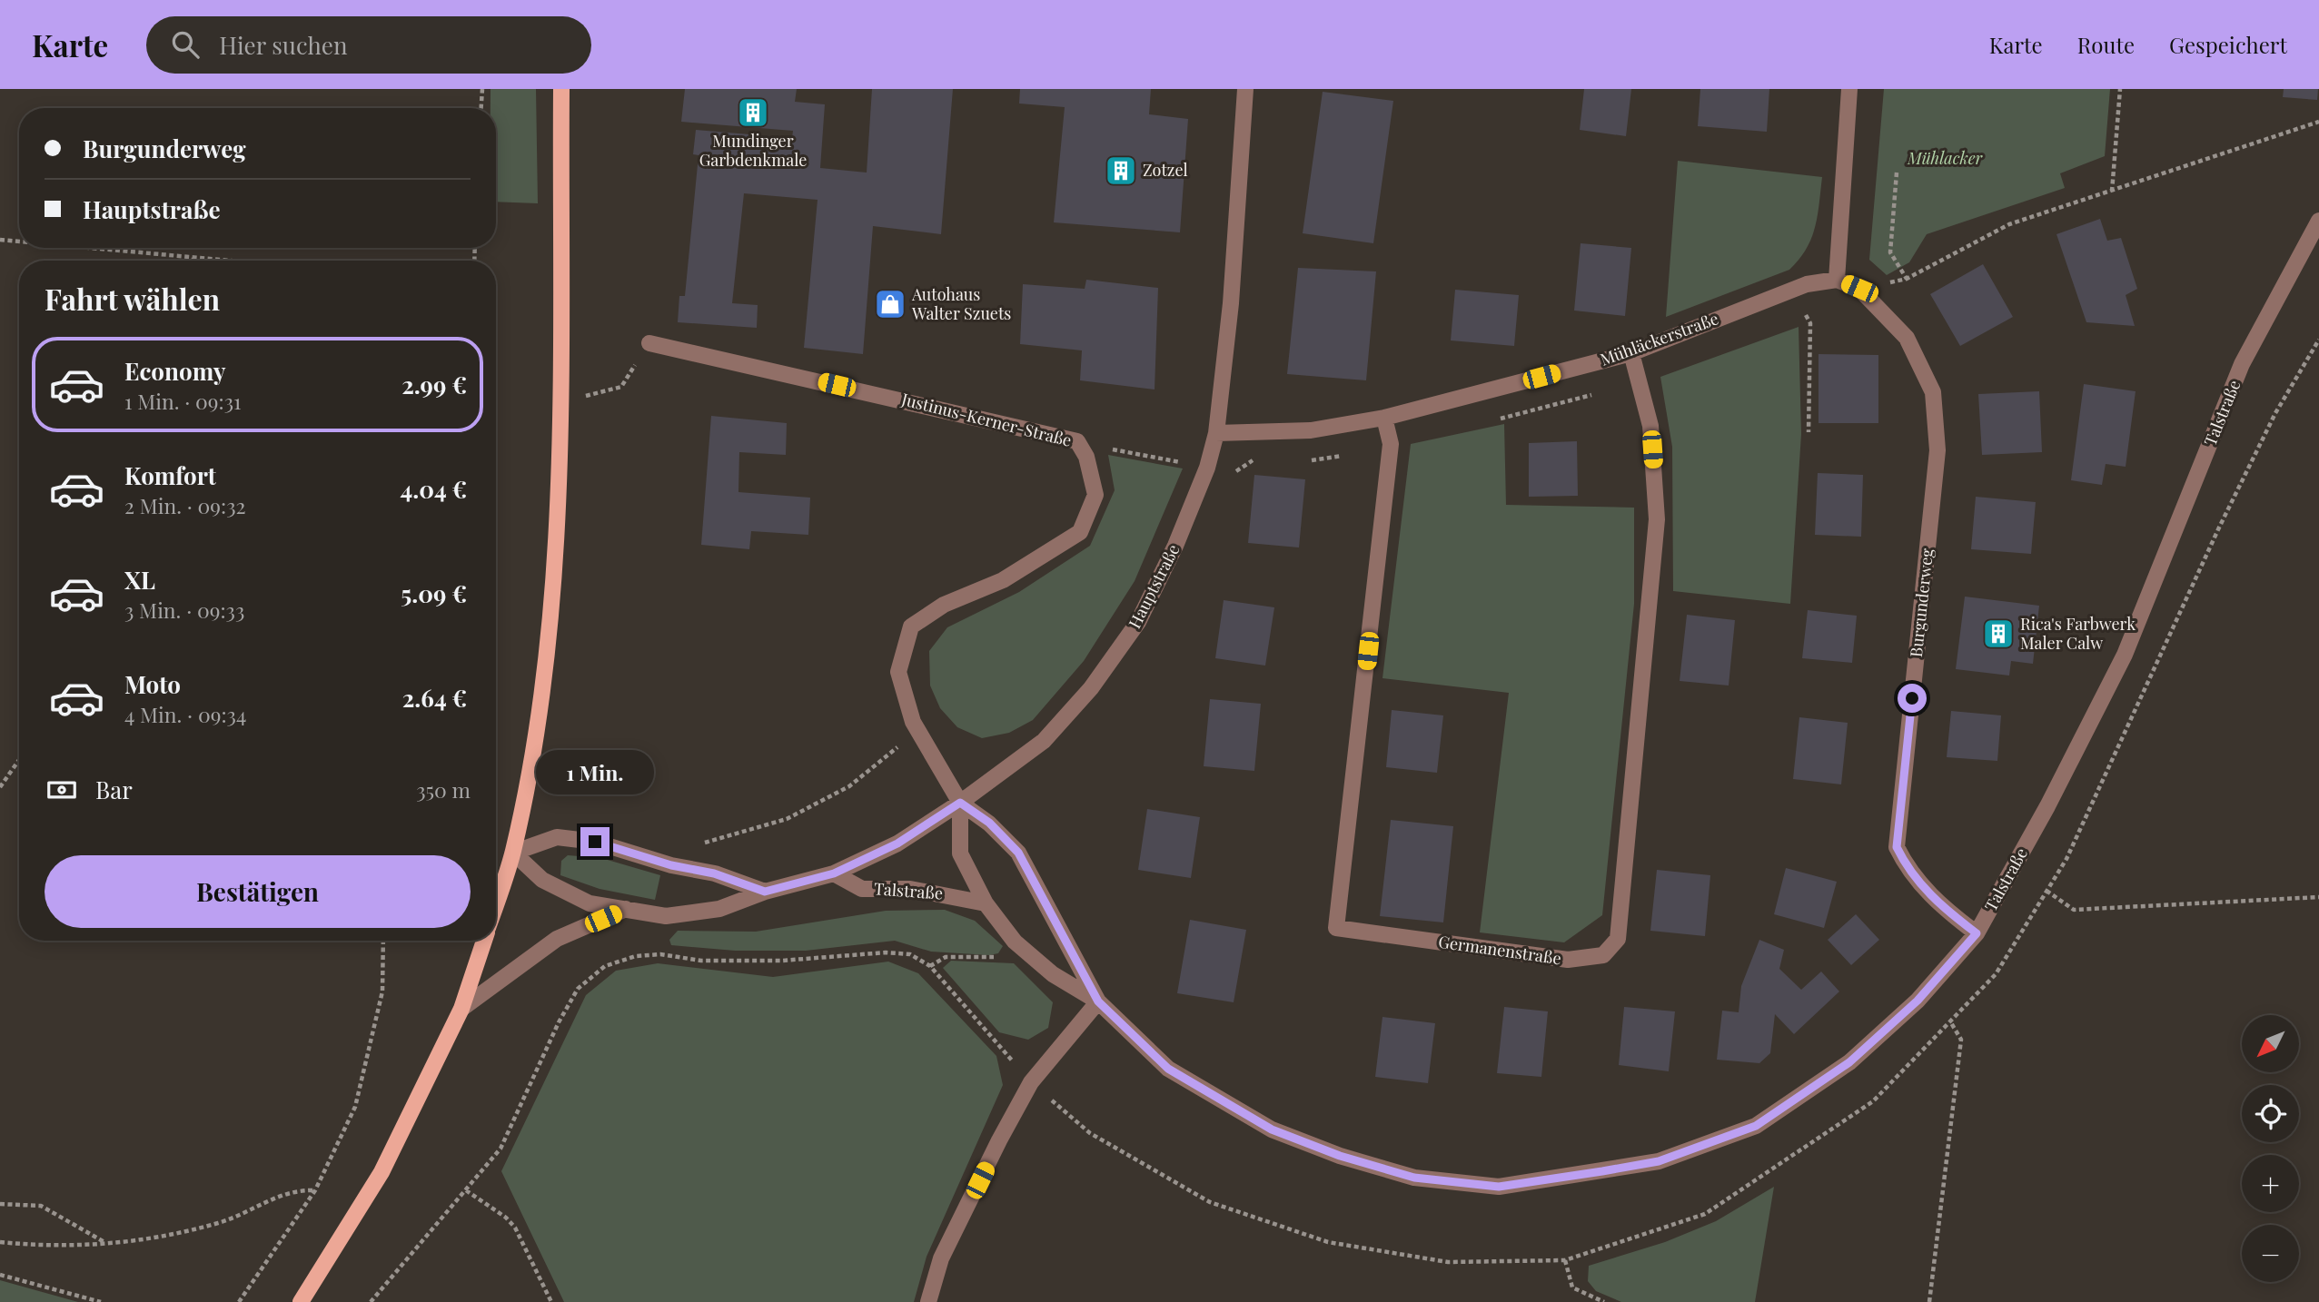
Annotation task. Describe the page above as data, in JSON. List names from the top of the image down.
{
  "streets": {
    "street": [
      "Mühläckerstraße",
      "Talstraße",
      "Justinus-Kerner-Straße",
      "Hauptstraße",
      "Burgunderweg",
      "Germanenstraße"
    ]
  },
  "crossings": [
    ["Mühläckerstraße", "Hauptstraße"],
    ["Mühläckerstraße", "Burgunderweg"],
    ["Mühläckerstraße", "Germanenstraße"],
    ["Talstraße", "Justinus-Kerner-Straße"],
    ["Talstraße", "Hauptstraße"],
    ["Talstraße", "Burgunderweg"],
    ["Justinus-Kerner-Straße", "Hauptstraße"]
  ],
  "parks": ["Mühlacker"],
  "places": {
    "building": ["Mundinger Garbdenkmale", "Zotzel", "Rica's Farbwerk Maler Calw"],
    "shop": ["Autohaus Walter Szuets"]
  },
  "north": "bottom left",
  "page": {
    "header": "Karte",
    "search": "Hier suchen",
    "nav": ["Karte", "Route", "Gespeichert"],
    "banner": ["Burgunderweg", "Hauptstraße"],
    "heading": "Fahrt wählen",
    "list": [
      {
        "name": "Economy",
        "note": "1 Min. · 09:31",
        "value": "2.99 €"
      },
      {
        "name": "Komfort",
        "note": "2 Min. · 09:32",
        "value": "4.04 €"
      },
      {
        "name": "XL",
        "note": "3 Min. · 09:33",
        "value": "5.09 €"
      },
      {
        "name": "Moto",
        "note": "4 Min. · 09:34",
        "value": "2.64 €"
      }
    ],
    "bubble": "1 Min.",
    "pay": ["Bar", "350 m"],
    "buttons": "Bestätigen",
    "map_buttons": ["+", "−"]
  }
}
